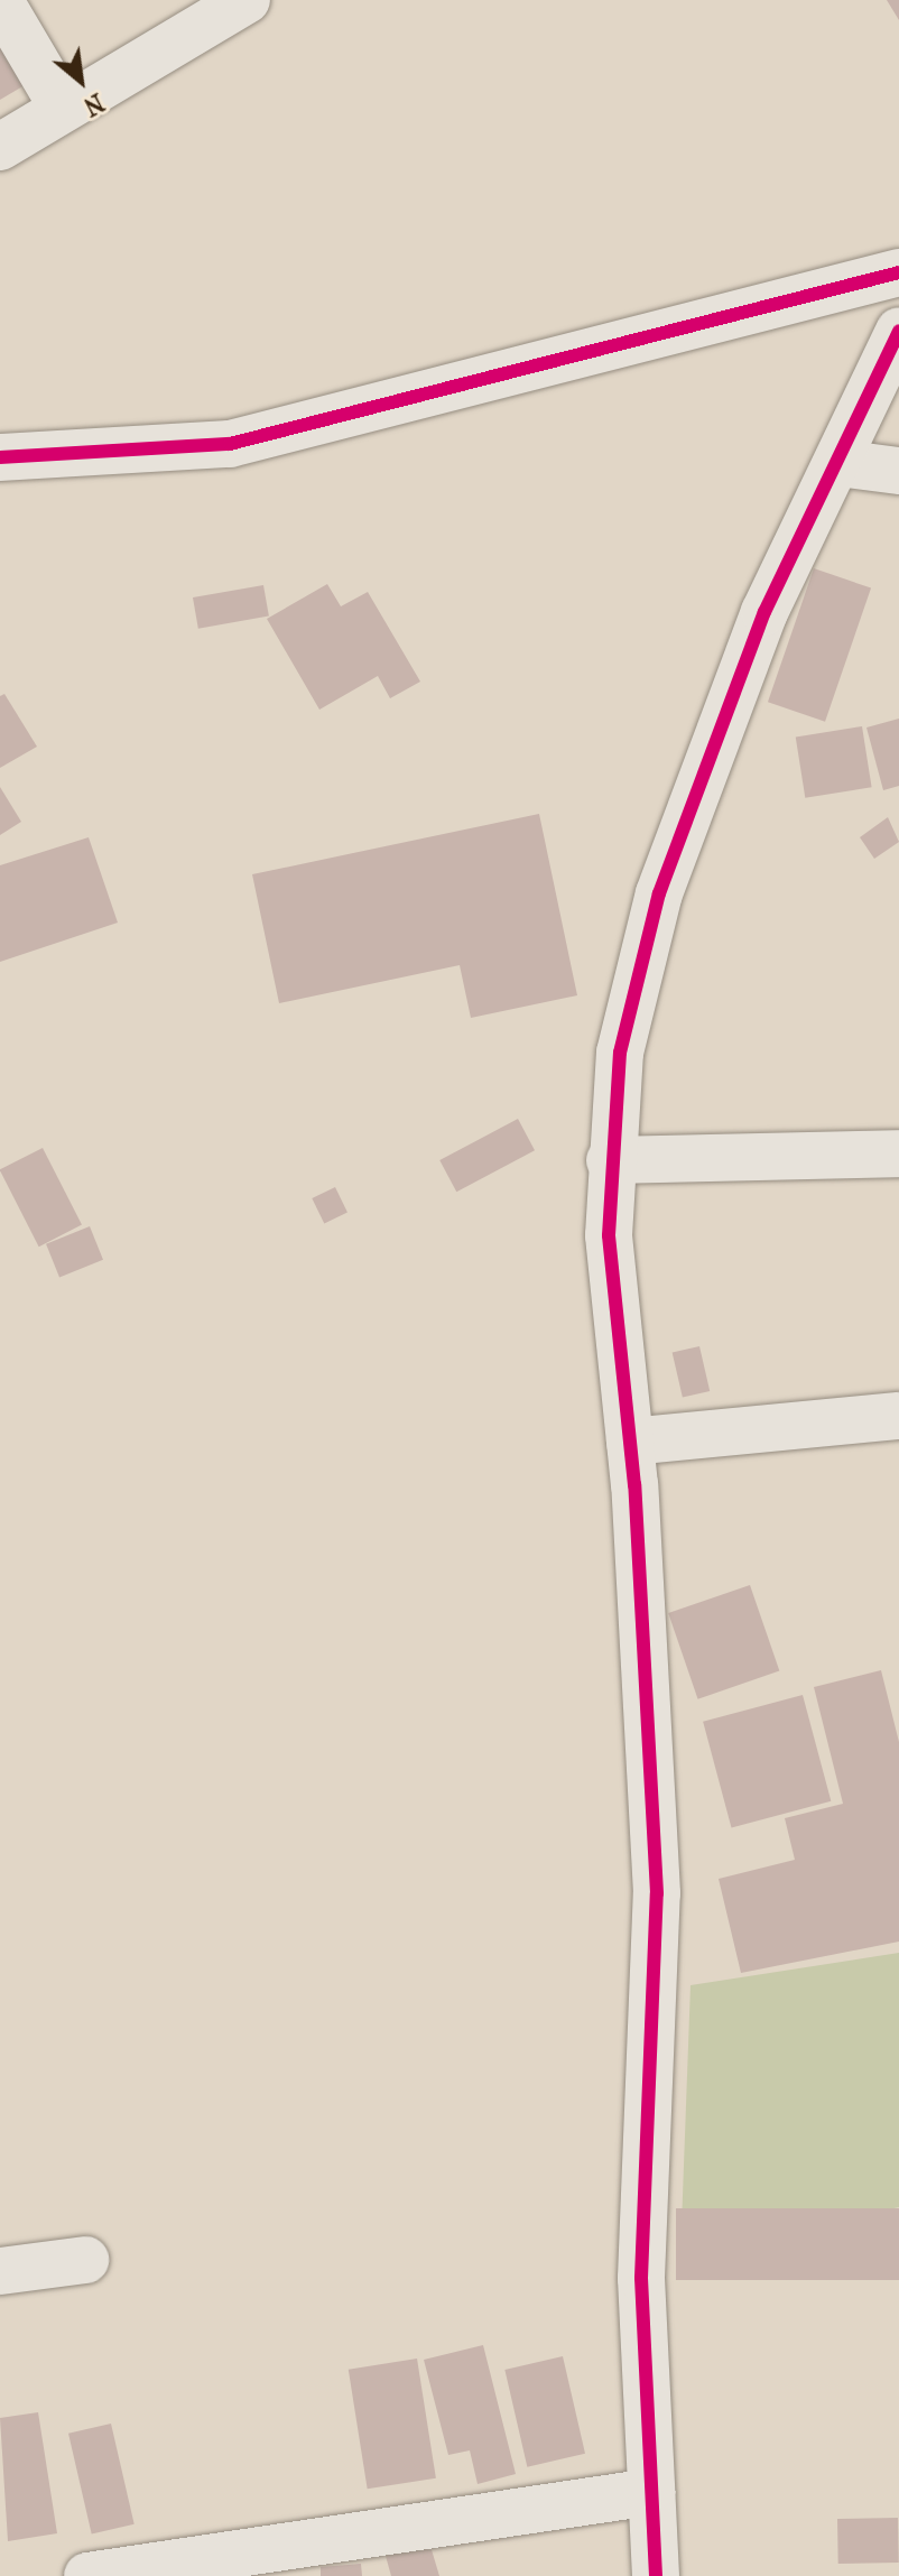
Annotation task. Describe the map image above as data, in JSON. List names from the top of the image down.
{
  "north": "bottom right"
}
